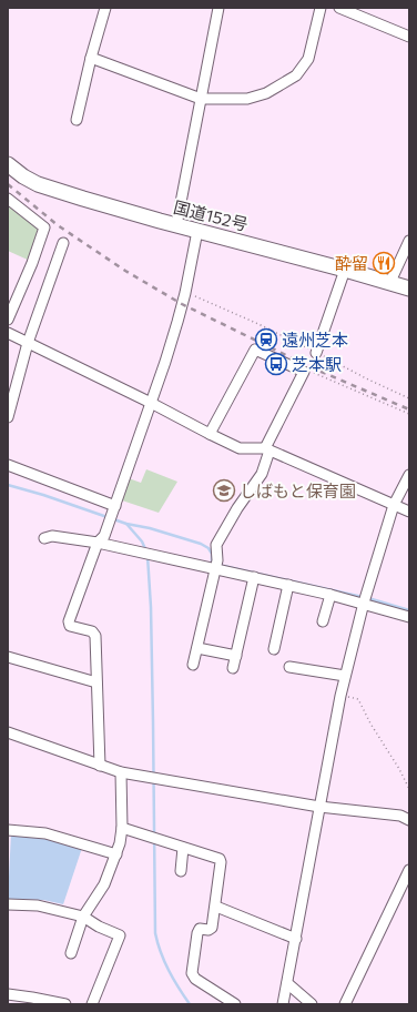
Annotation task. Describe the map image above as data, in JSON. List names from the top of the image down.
{
  "streets": {
    "highway": ["国道152号"]
  },
  "places": {
    "restaurant": ["酔留"],
    "station": ["遠州芝本"],
    "bus stop": ["芝本駅"],
    "school or university": ["しばもと保育園"]
  }
}
